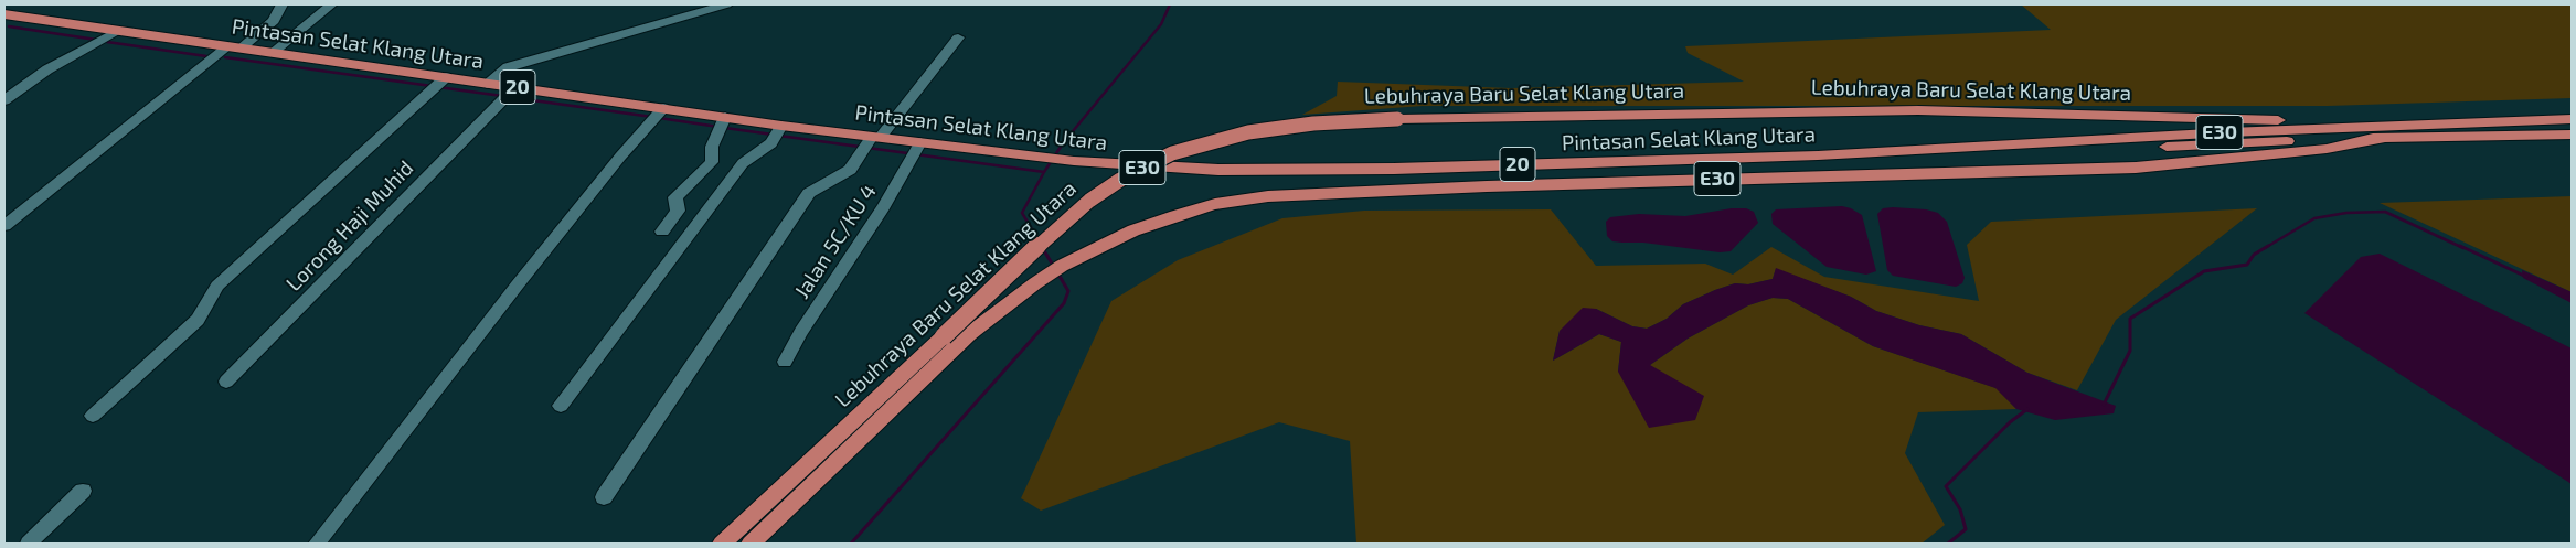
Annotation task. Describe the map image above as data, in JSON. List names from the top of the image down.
{
  "streets": {
    "highway": [
      "Pintasan Selat Klang Utara",
      "20",
      "Lebuhraya Baru Selat Klang Utara",
      "E30"
    ],
    "street": ["Lorong Haji Muhid", "Jalan 5C/KU 4"]
  },
  "crossings": [
    ["Pintasan Selat Klang Utara", "Lebuhraya Baru Selat Klang Utara"],
    ["Pintasan Selat Klang Utara", "Lorong Haji Muhid"],
    ["Pintasan Selat Klang Utara", "Jalan 5C/KU 4"]
  ]
}
